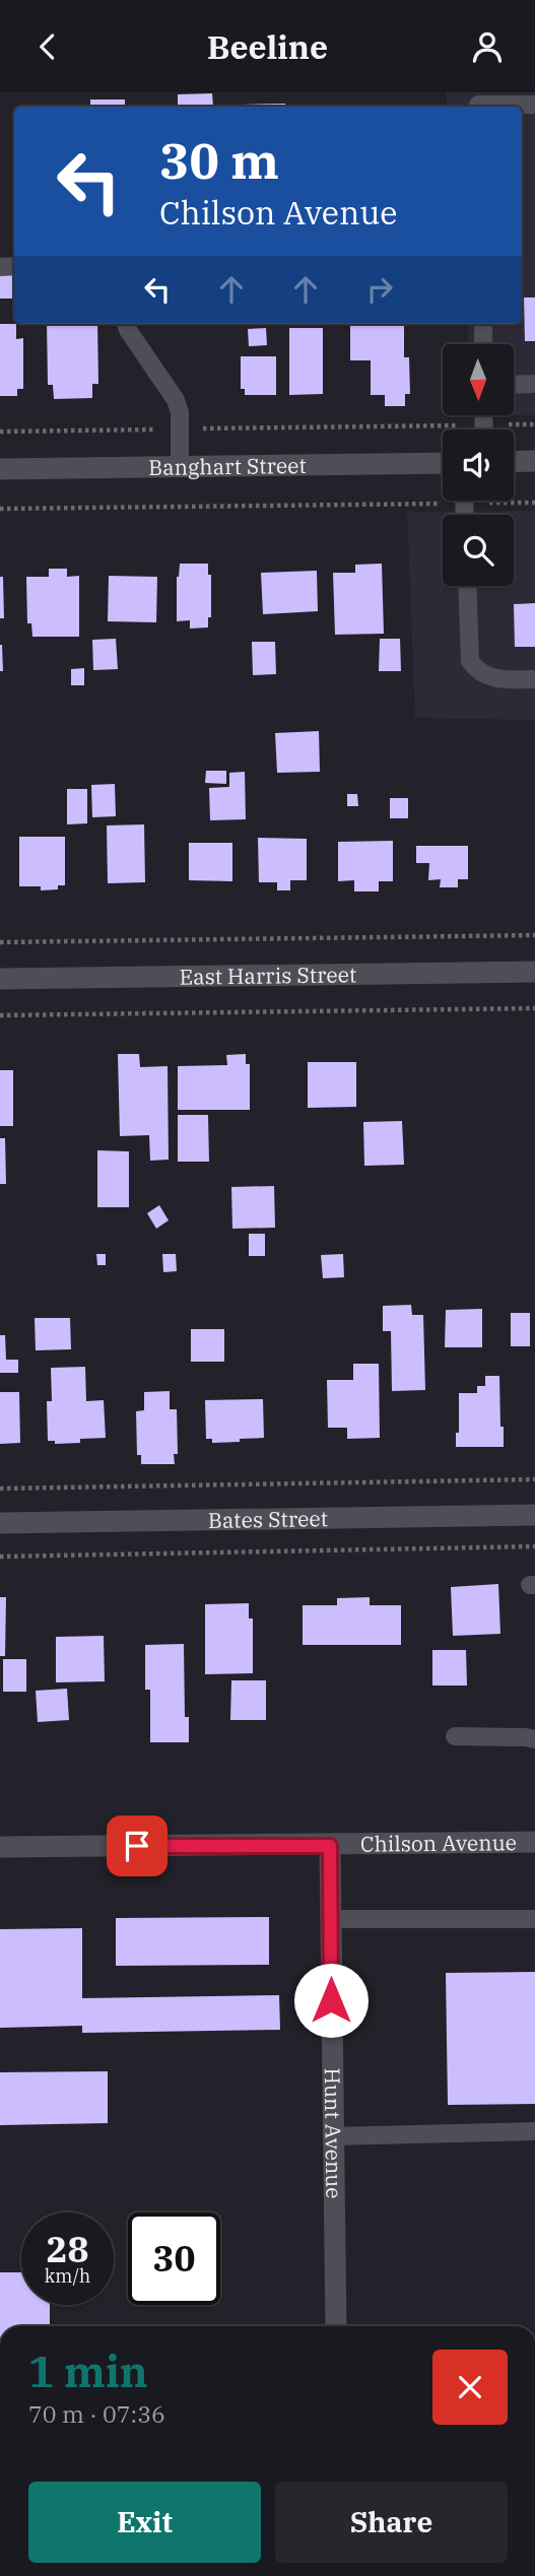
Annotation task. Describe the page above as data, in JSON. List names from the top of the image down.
{
  "streets": {
    "street": [
      "Banghart Street",
      "East Harris Street",
      "Bates Street",
      "Chilson Avenue",
      "Hunt Avenue"
    ]
  },
  "crossings": [
    ["Chilson Avenue", "Hunt Avenue"]
  ],
  "north": "bottom",
  "page": {
    "header": "Beeline",
    "turn": ["30 m", "Chilson Avenue"],
    "speed": "28 km/h",
    "limit": "30",
    "heading": ["1 min", "70 m · 07:36"],
    "buttons": ["Exit", "Share"]
  }
}
